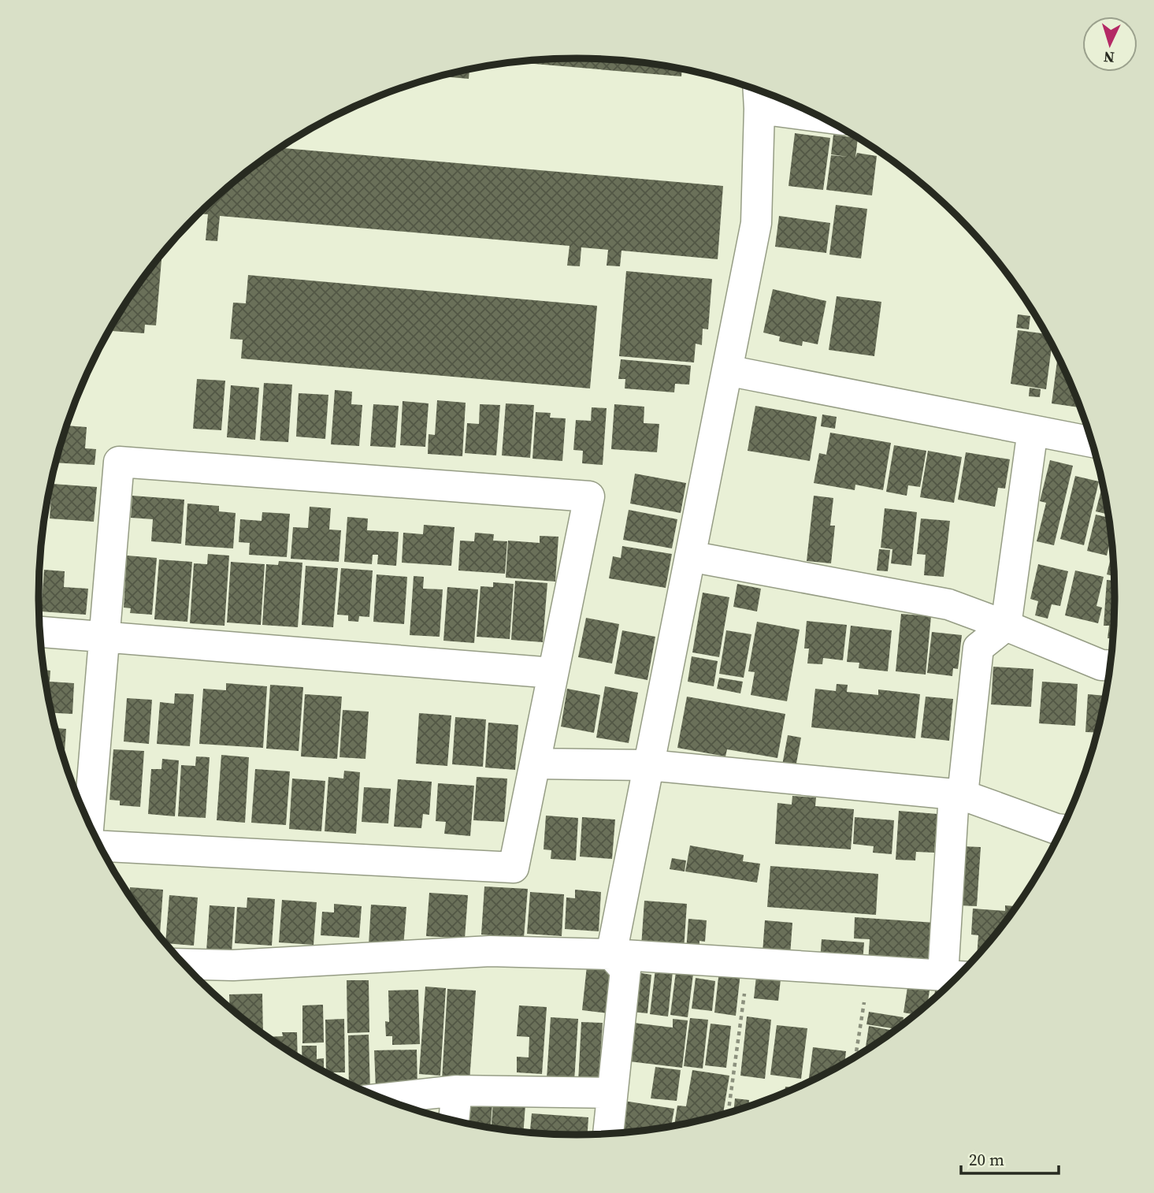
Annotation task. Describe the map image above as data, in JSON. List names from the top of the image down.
{
  "scale_bar": "20 m",
  "north": "bottom"
}
